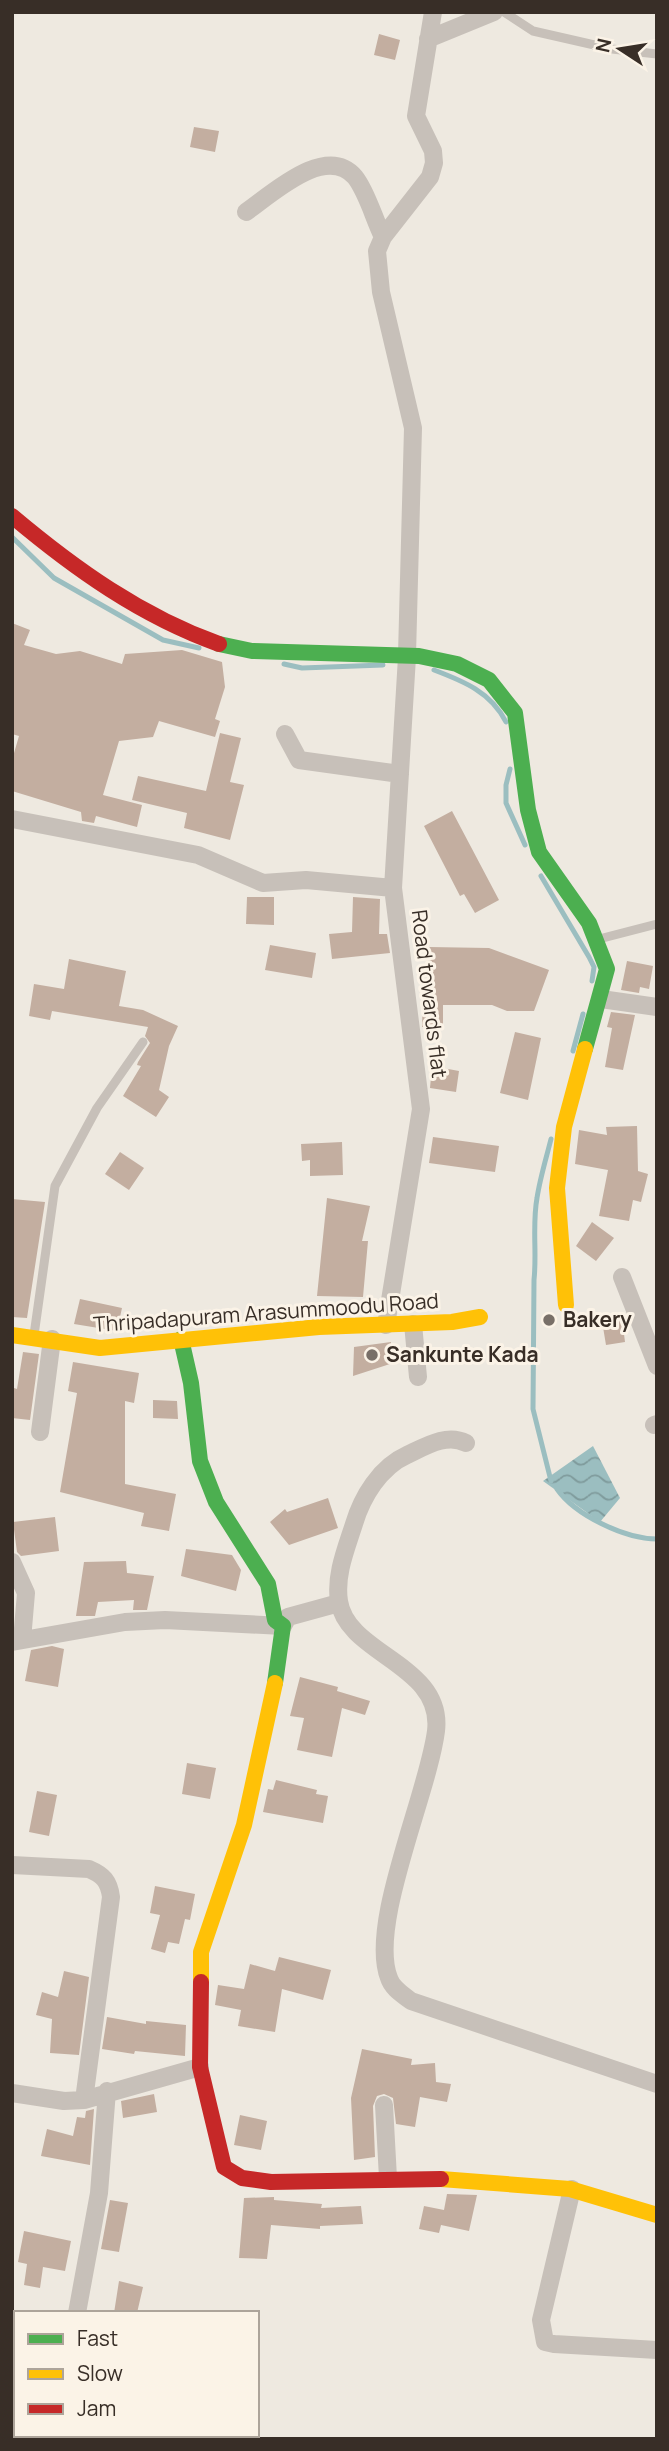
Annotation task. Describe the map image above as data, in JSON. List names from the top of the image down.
{
  "streets": {
    "street": ["Road towards flat", "Thripadapuram Arasummoodu Road"]
  },
  "crossings": [
    ["Road towards flat", "Thripadapuram Arasummoodu Road"]
  ],
  "places": ["Bakery", "Sankunte Kada"],
  "legend": ["Fast", "Slow", "Jam"],
  "north": "left"
}
